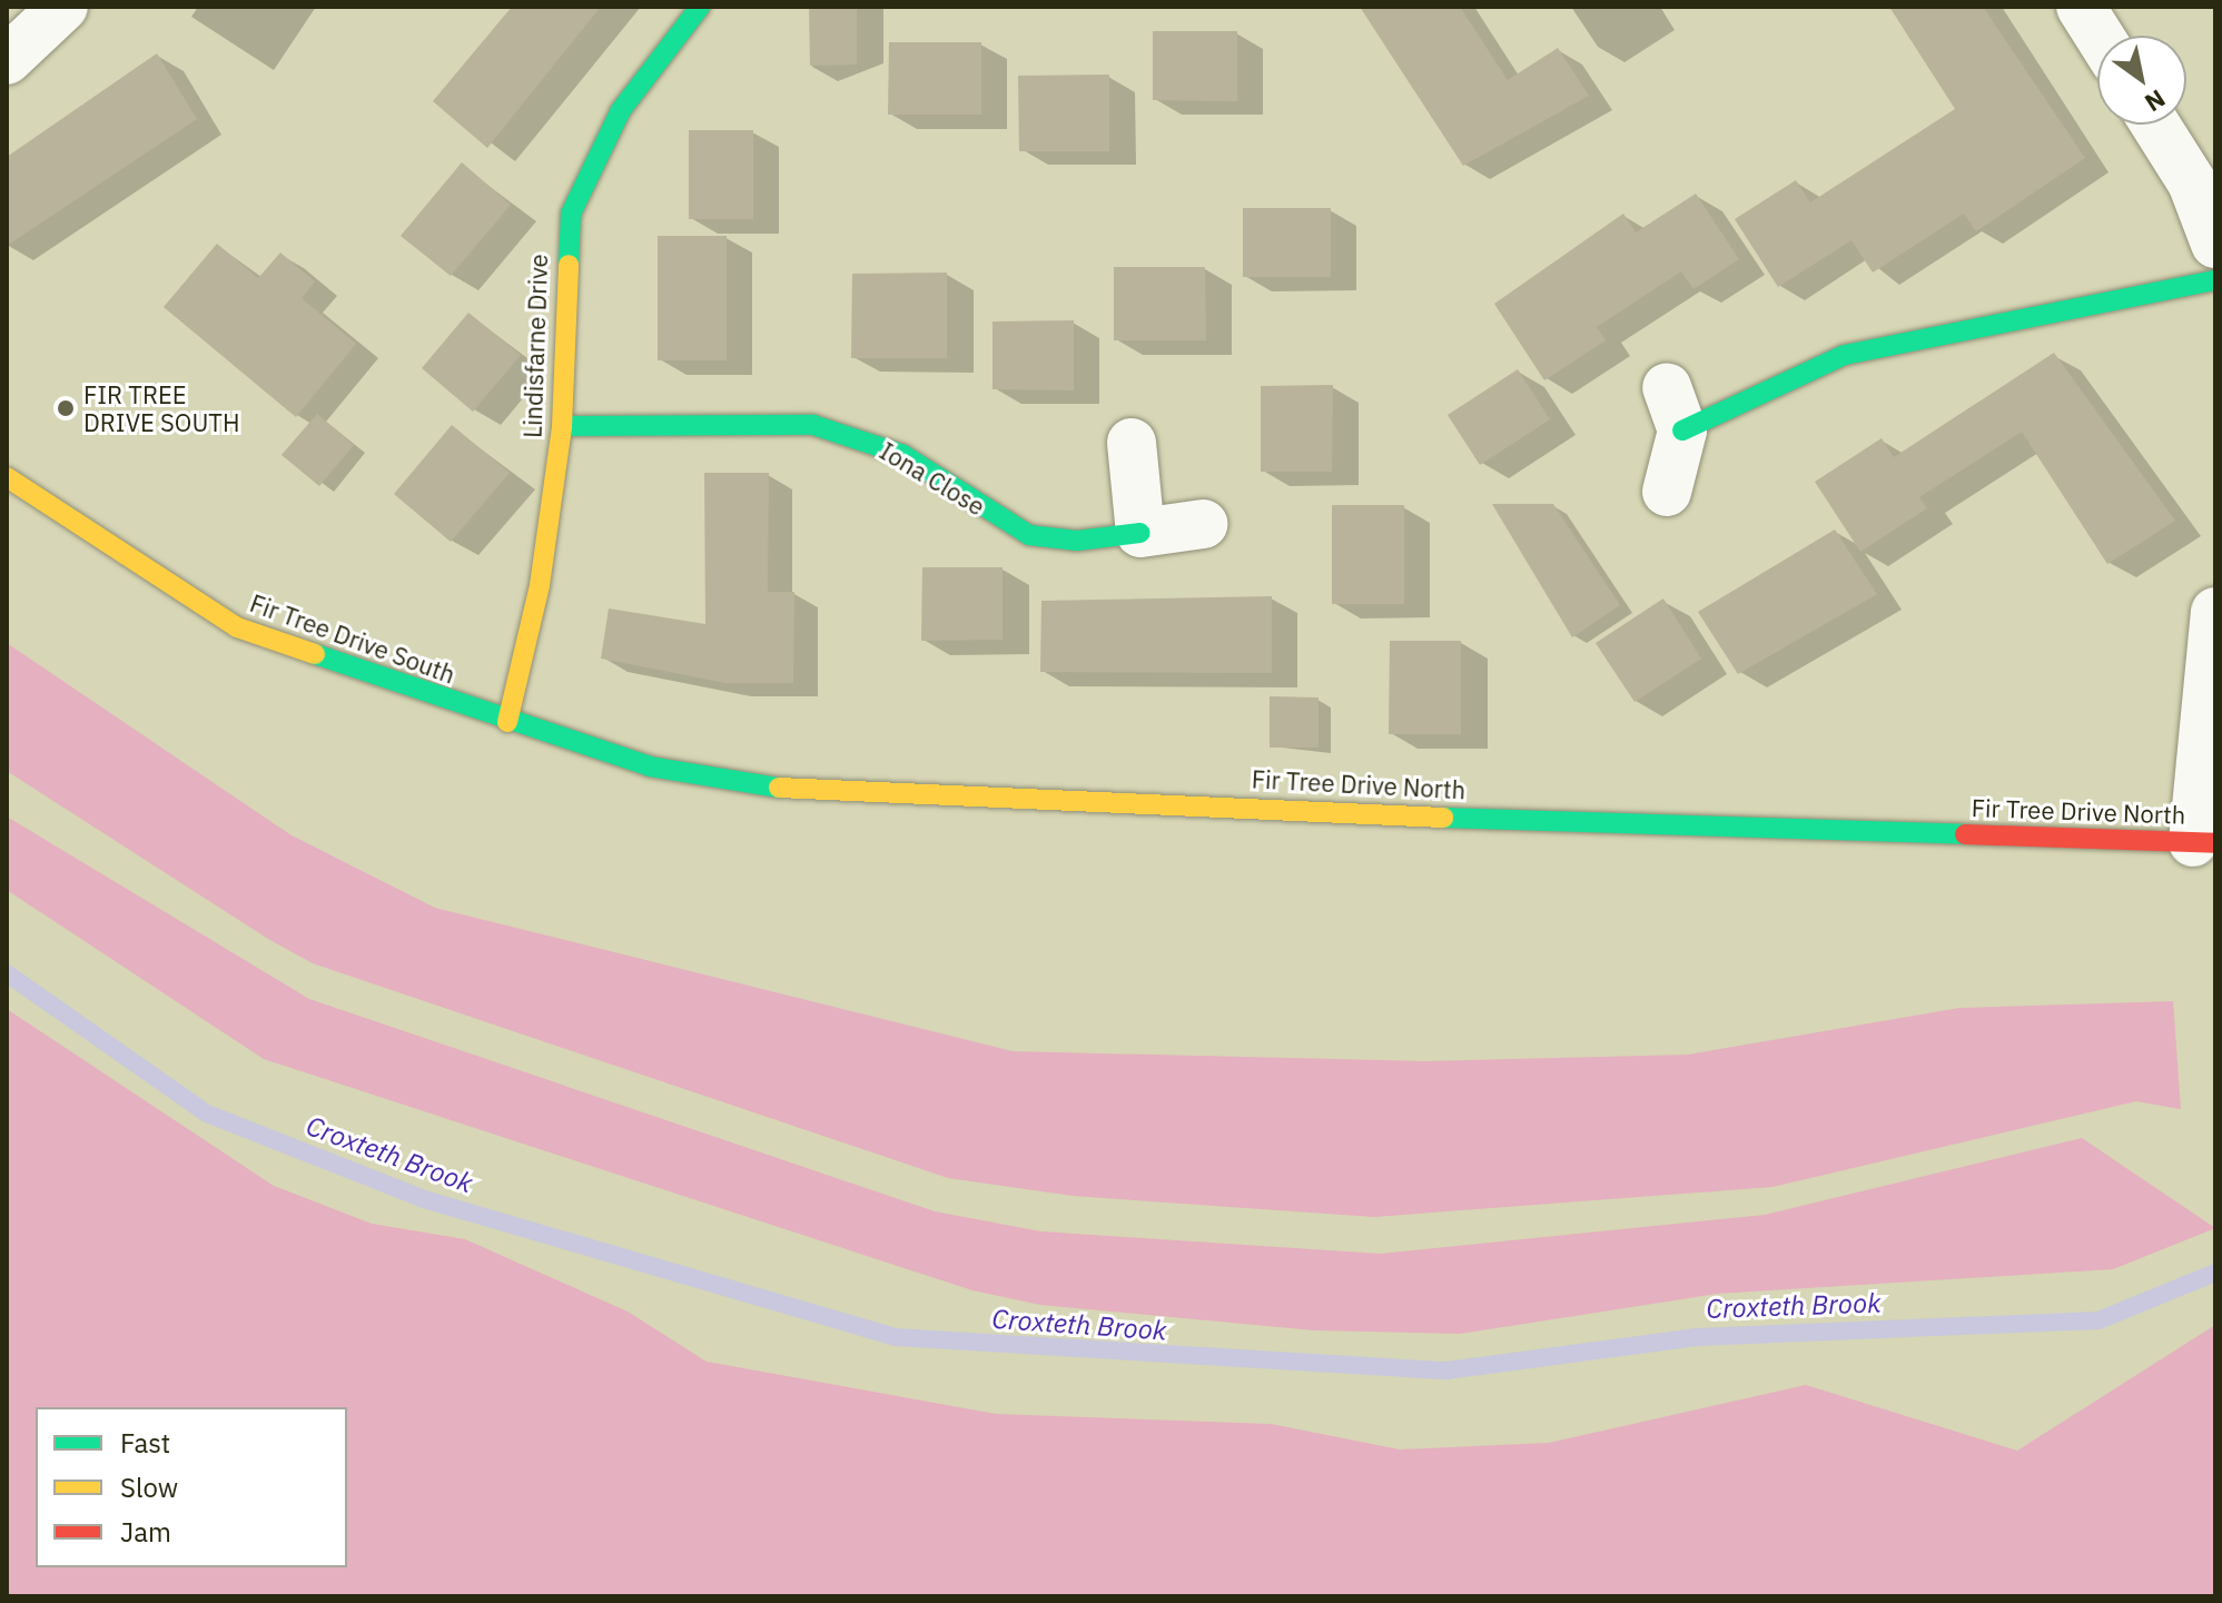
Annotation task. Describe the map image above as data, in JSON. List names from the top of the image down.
{
  "streets": {
    "street": [
      "Lindisfarne Drive",
      "Iona Close",
      "Fir Tree Drive South",
      "Fir Tree Drive North"
    ]
  },
  "crossings": [
    ["Lindisfarne Drive", "Iona Close"],
    ["Lindisfarne Drive", "Fir Tree Drive South"],
    ["Lindisfarne Drive", "Fir Tree Drive North"],
    ["Fir Tree Drive South", "Fir Tree Drive North"]
  ],
  "water": ["Croxteth Brook"],
  "places": ["FIR TREE DRIVE SOUTH"],
  "legend": ["Fast", "Slow", "Jam"],
  "north": "bottom right"
}
